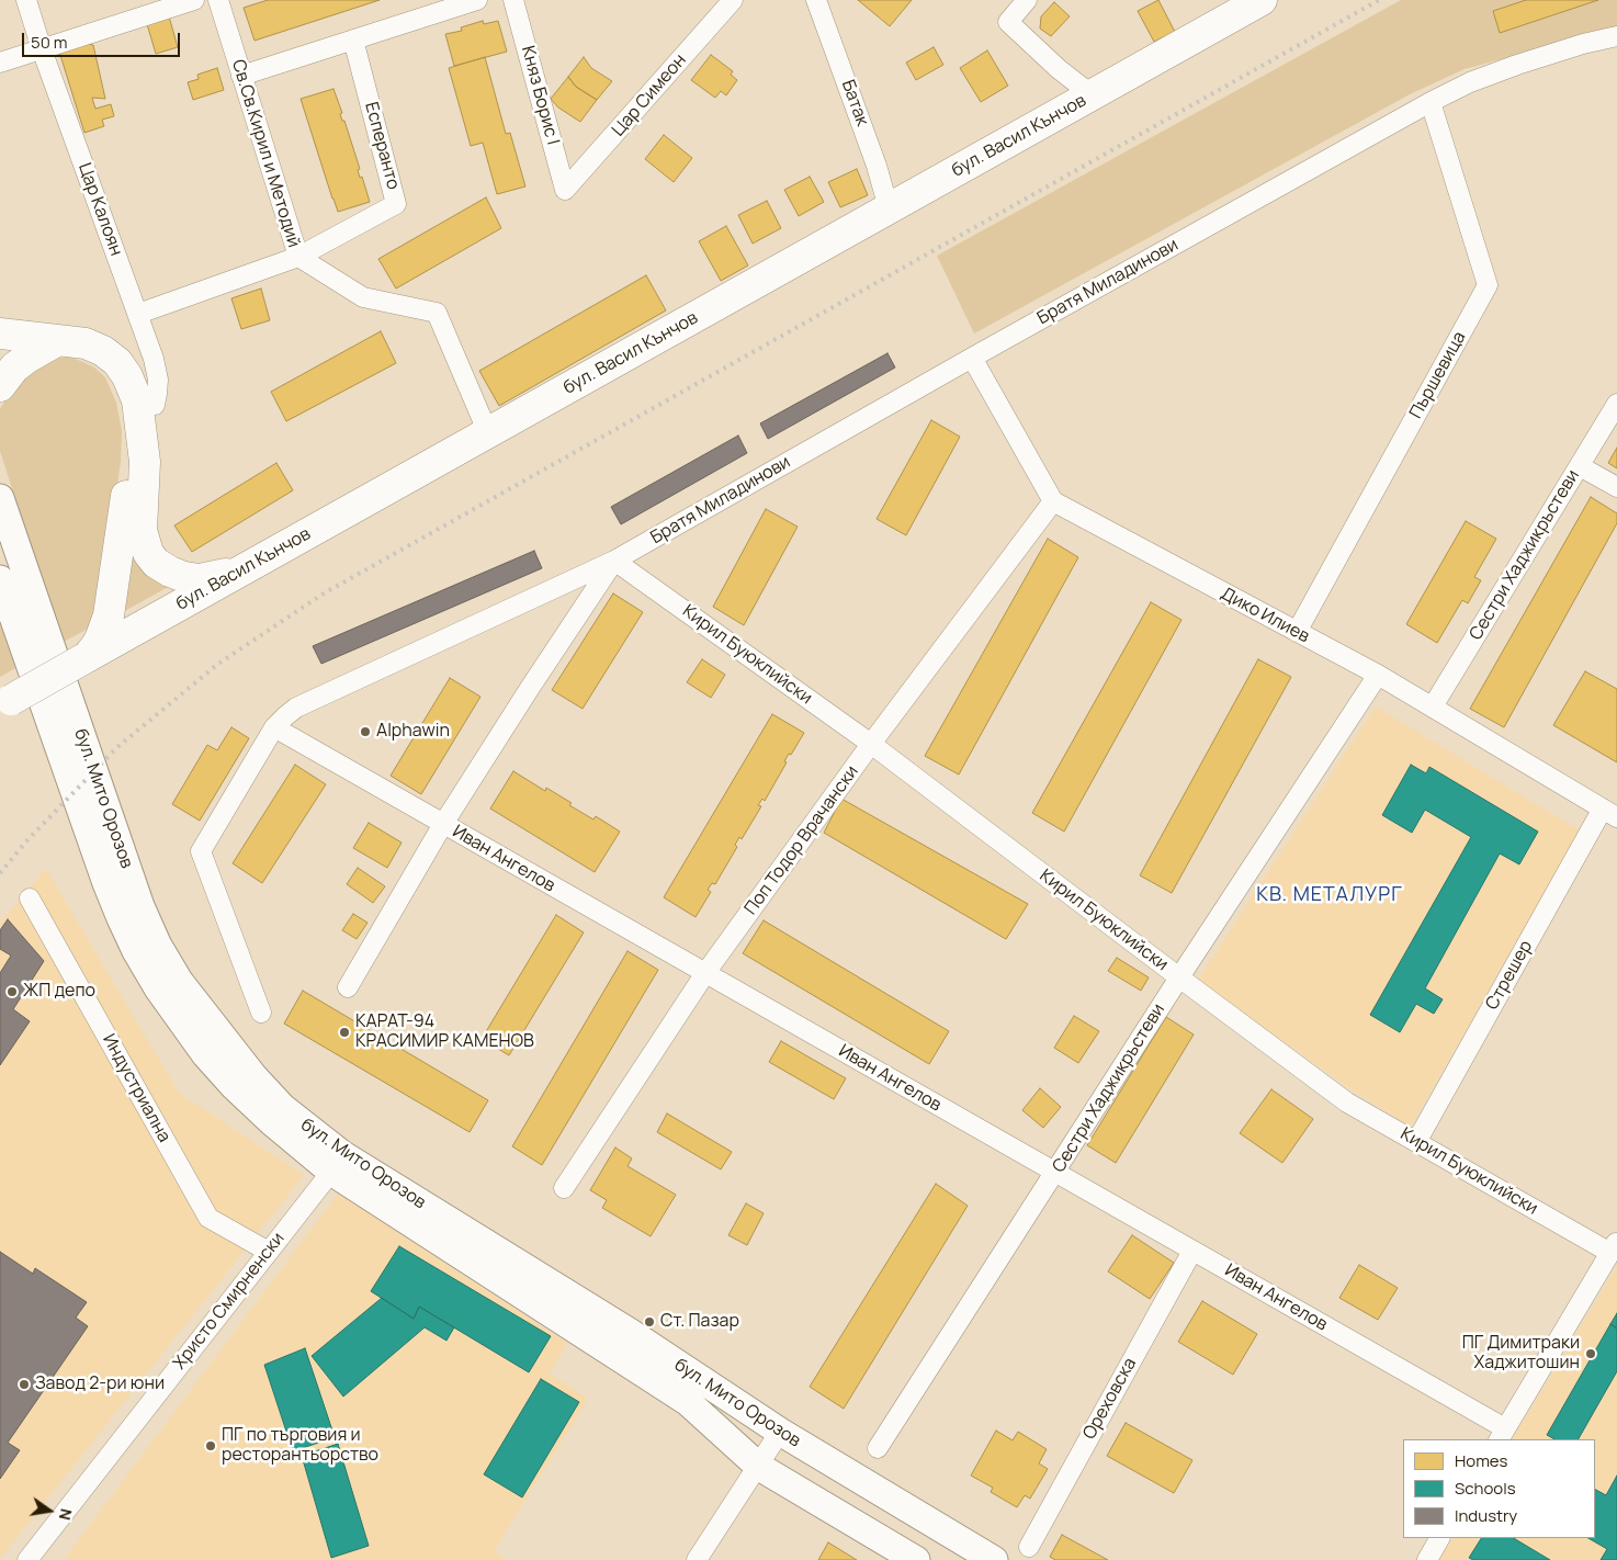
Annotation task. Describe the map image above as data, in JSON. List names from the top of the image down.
{
  "streets": {
    "main road": ["бул. Васил Кънчов", "бул. Мито Орозов"],
    "street": [
      "Княз Борис I",
      "Цар Симеон",
      "Батак",
      "Есперанто",
      "Св.Св.Кирил и Методий",
      "Цар Калоян",
      "Братя Миладинови",
      "Пършевица",
      "Сестри Хаджикръстеви",
      "Дико Илиев",
      "Кирил Буюклийски",
      "Поп Тодор Врачански",
      "Иван Ангелов",
      "Стрешер",
      "Индустриална",
      "Христо Смирненски",
      "Ореховска"
    ]
  },
  "crossings": [
    ["Княз Борис I", "Цар Симеон"],
    ["Батак", "бул. Васил Кънчов"],
    ["бул. Васил Кънчов", "Св.Св.Кирил и Методий"],
    ["Есперанто", "Св.Св.Кирил и Методий"],
    ["Есперанто", "Цар Калоян"],
    ["Братя Миладинови", "Пършевица"],
    ["Братя Миладинови", "Кирил Буюклийски"],
    ["Братя Миладинови", "Иван Ангелов"],
    ["Пършевица", "Дико Илиев"],
    ["Сестри Хаджикръстеви", "Дико Илиев"],
    ["Сестри Хаджикръстеви", "Кирил Буюклийски"],
    ["Сестри Хаджикръстеви", "Иван Ангелов"],
    ["Дико Илиев", "Поп Тодор Врачански"],
    ["Дико Илиев", "Стрешер"],
    ["Кирил Буюклийски", "Поп Тодор Врачански"],
    ["Кирил Буюклийски", "Стрешер"],
    ["бул. Мито Орозов", "Христо Смирненски"],
    ["Поп Тодор Врачански", "Иван Ангелов"],
    ["Иван Ангелов", "Ореховска"],
    ["Индустриална", "Христо Смирненски"]
  ],
  "districts": ["КВ. МЕТАЛУРГ"],
  "places": [
    "Alphawin",
    "ЖП депо",
    "КАРАТ-94 КРАСИМИР КАМЕНОВ",
    "Ст. Пазар",
    "ПГ Димитраки Хаджитошин",
    "Завод 2-ри юни",
    "ПГ по търговия и ресторантьорство"
  ],
  "legend": ["Homes", "Schools", "Industry"],
  "scale_bar": "50 m",
  "north": "right"
}
